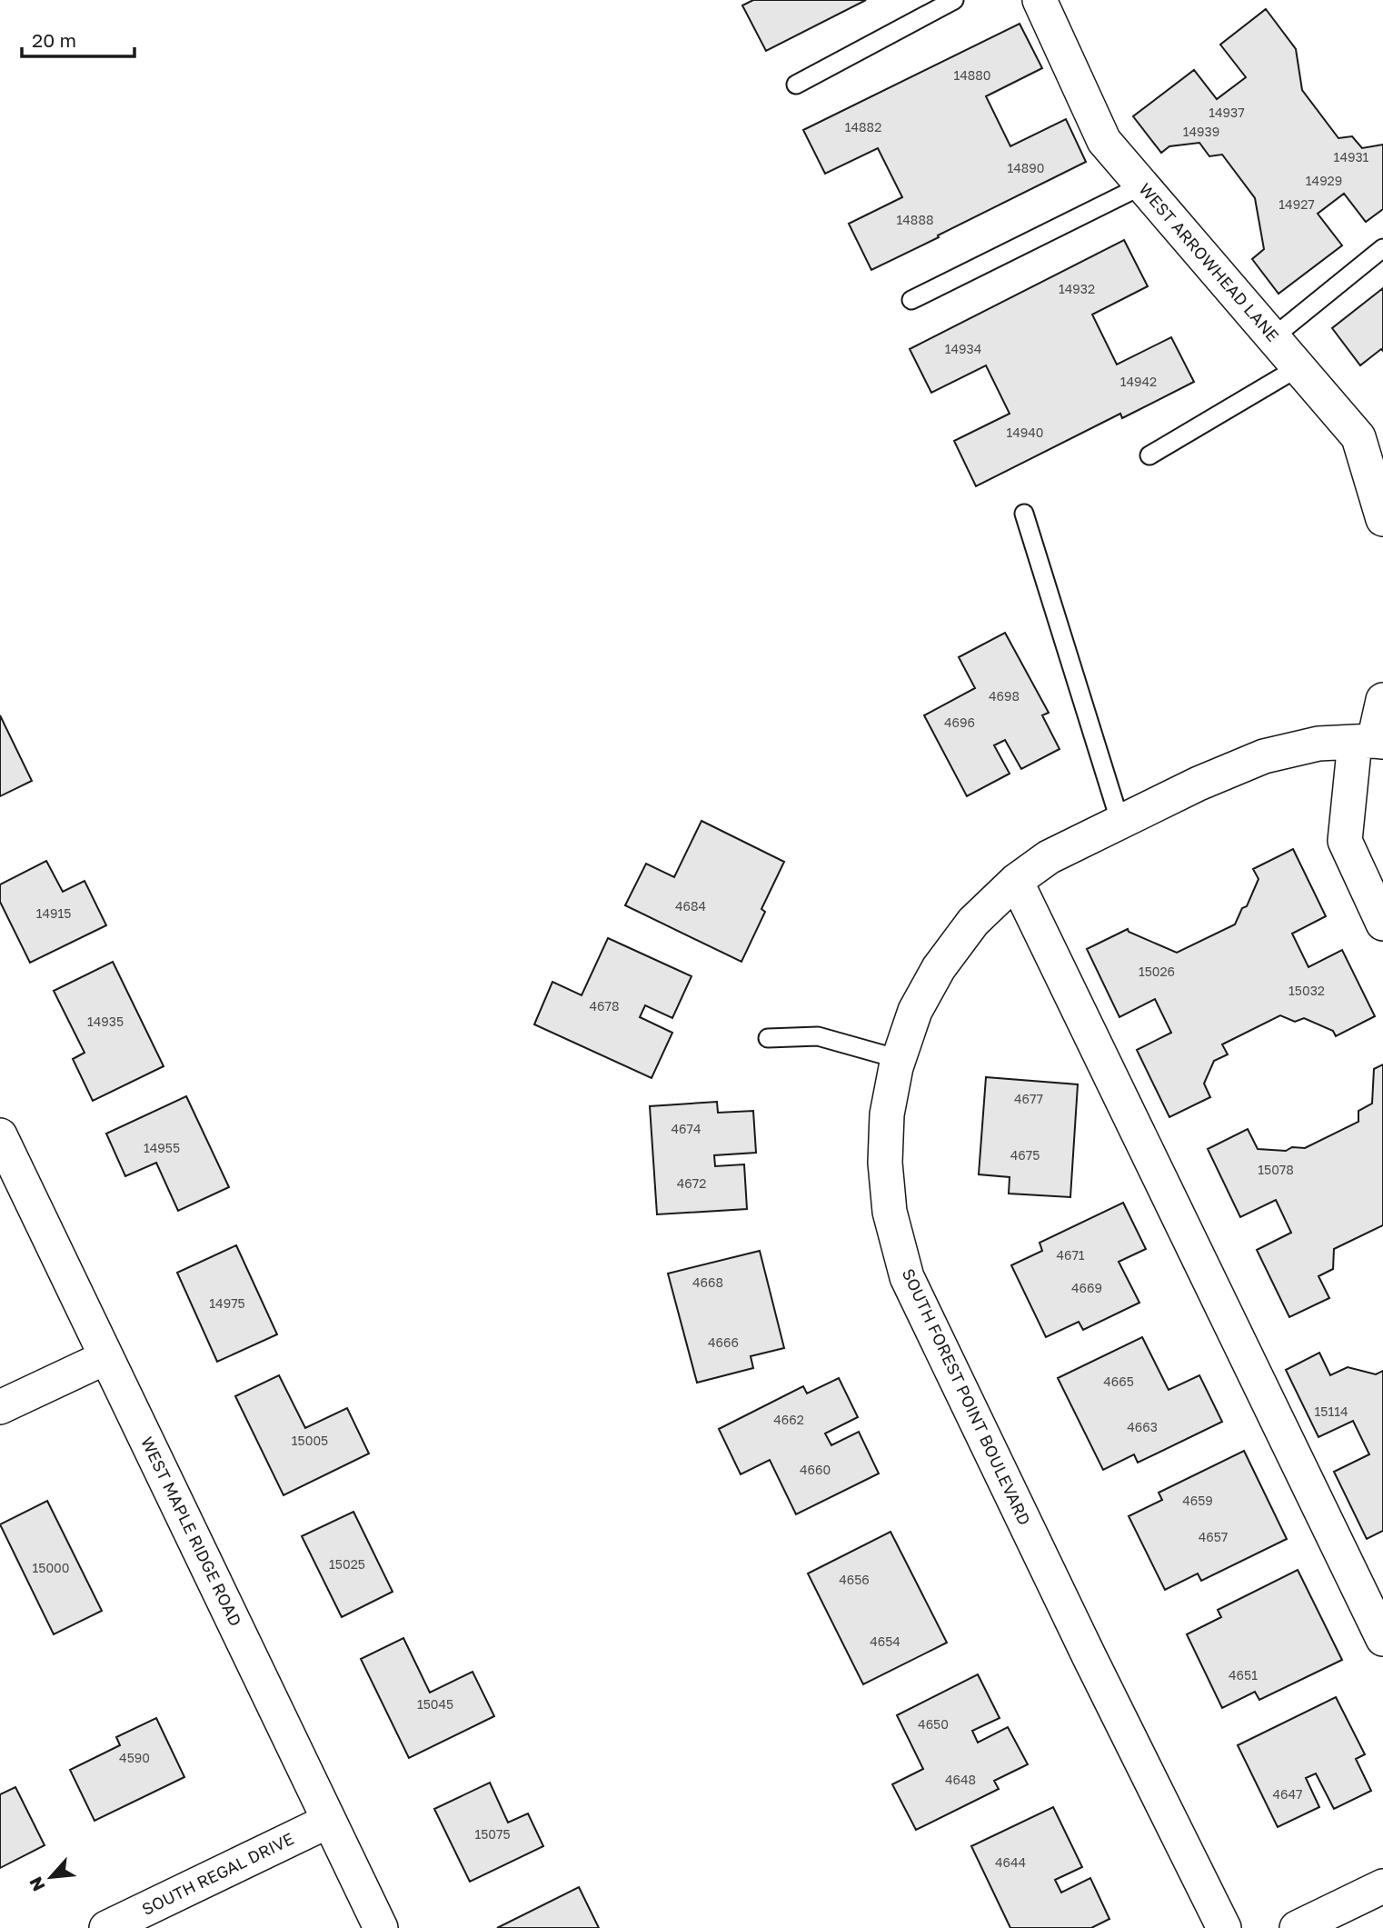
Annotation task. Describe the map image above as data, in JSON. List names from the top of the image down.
{
  "streets": {
    "street": [
      "WEST ARROWHEAD LANE",
      "SOUTH FOREST POINT BOULEVARD",
      "WEST MAPLE RIDGE ROAD",
      "SOUTH REGAL DRIVE"
    ]
  },
  "crossings": [
    ["WEST MAPLE RIDGE ROAD", "SOUTH REGAL DRIVE"]
  ],
  "house_numbers": [
    "14880",
    "14937",
    "14882",
    "14939",
    "14931",
    "14890",
    "14929",
    "14927",
    "14888",
    "14932",
    "14934",
    "14942",
    "14940",
    "4698",
    "4696",
    "4684",
    "14915",
    "15026",
    "15032",
    "4678",
    "14935",
    "4677",
    "4674",
    "14955",
    "4675",
    "15078",
    "4672",
    "4671",
    "4668",
    "4669",
    "14975",
    "4666",
    "4665",
    "15114",
    "4662",
    "4663",
    "15005",
    "4660",
    "4659",
    "4657",
    "15025",
    "15000",
    "4656",
    "4654",
    "4651",
    "15045",
    "4650",
    "4590",
    "4648",
    "4647",
    "15075",
    "4644"
  ],
  "scale_bar": "20 m",
  "north": "bottom left"
}
